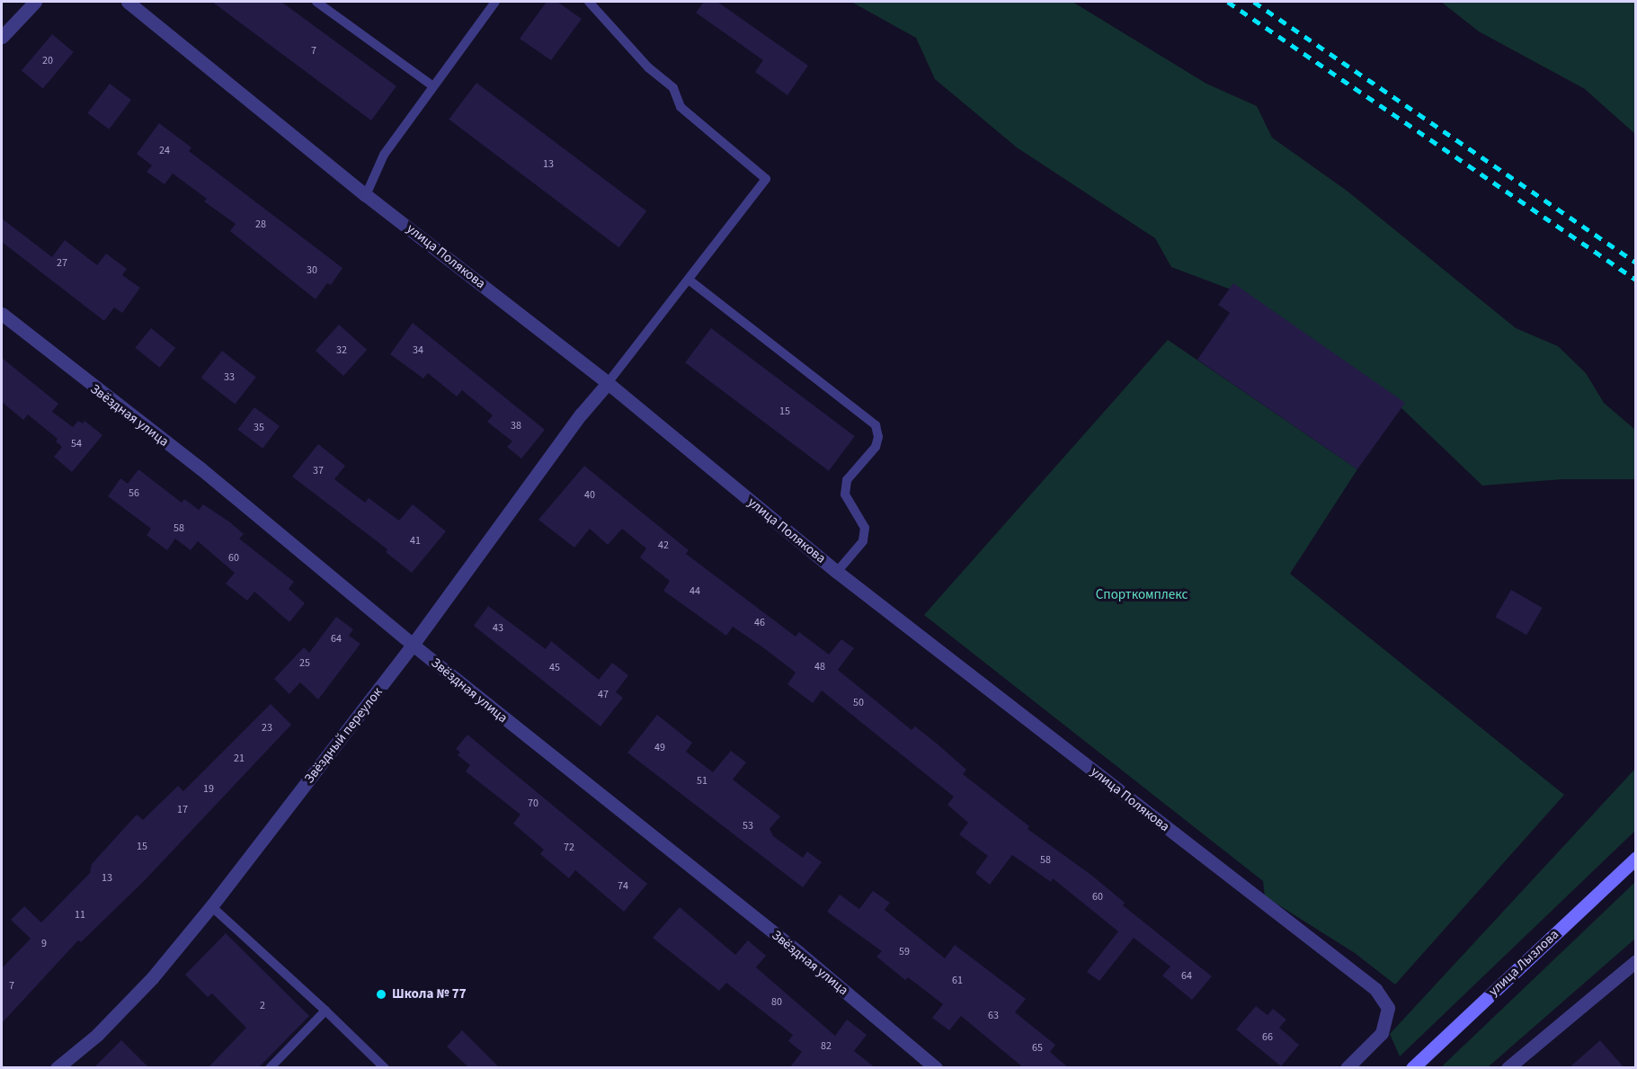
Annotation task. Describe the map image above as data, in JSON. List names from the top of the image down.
{
  "streets": {
    "main road": ["улица Лызлова"],
    "street": ["улица Полякова", "Звёздная улица", "Звёздный переулок"]
  },
  "crossings": [
    ["улица Полякова", "Звёздный переулок"],
    ["Звёздная улица", "Звёздный переулок"]
  ],
  "parks": ["Спорткомплекс"],
  "places": ["Школа № 77"],
  "house_numbers": [
    "7",
    "20",
    "24",
    "13",
    "28",
    "27",
    "30",
    "32",
    "34",
    "33",
    "15",
    "38",
    "35",
    "54",
    "37",
    "56",
    "40",
    "58",
    "41",
    "42",
    "60",
    "44",
    "46",
    "43",
    "64",
    "25",
    "48",
    "45",
    "47",
    "50",
    "23",
    "49",
    "21",
    "51",
    "19",
    "70",
    "17",
    "53",
    "15",
    "72",
    "58",
    "13",
    "74",
    "60",
    "11",
    "9",
    "59",
    "64",
    "61",
    "7",
    "80",
    "2",
    "63",
    "66",
    "82",
    "65"
  ]
}
